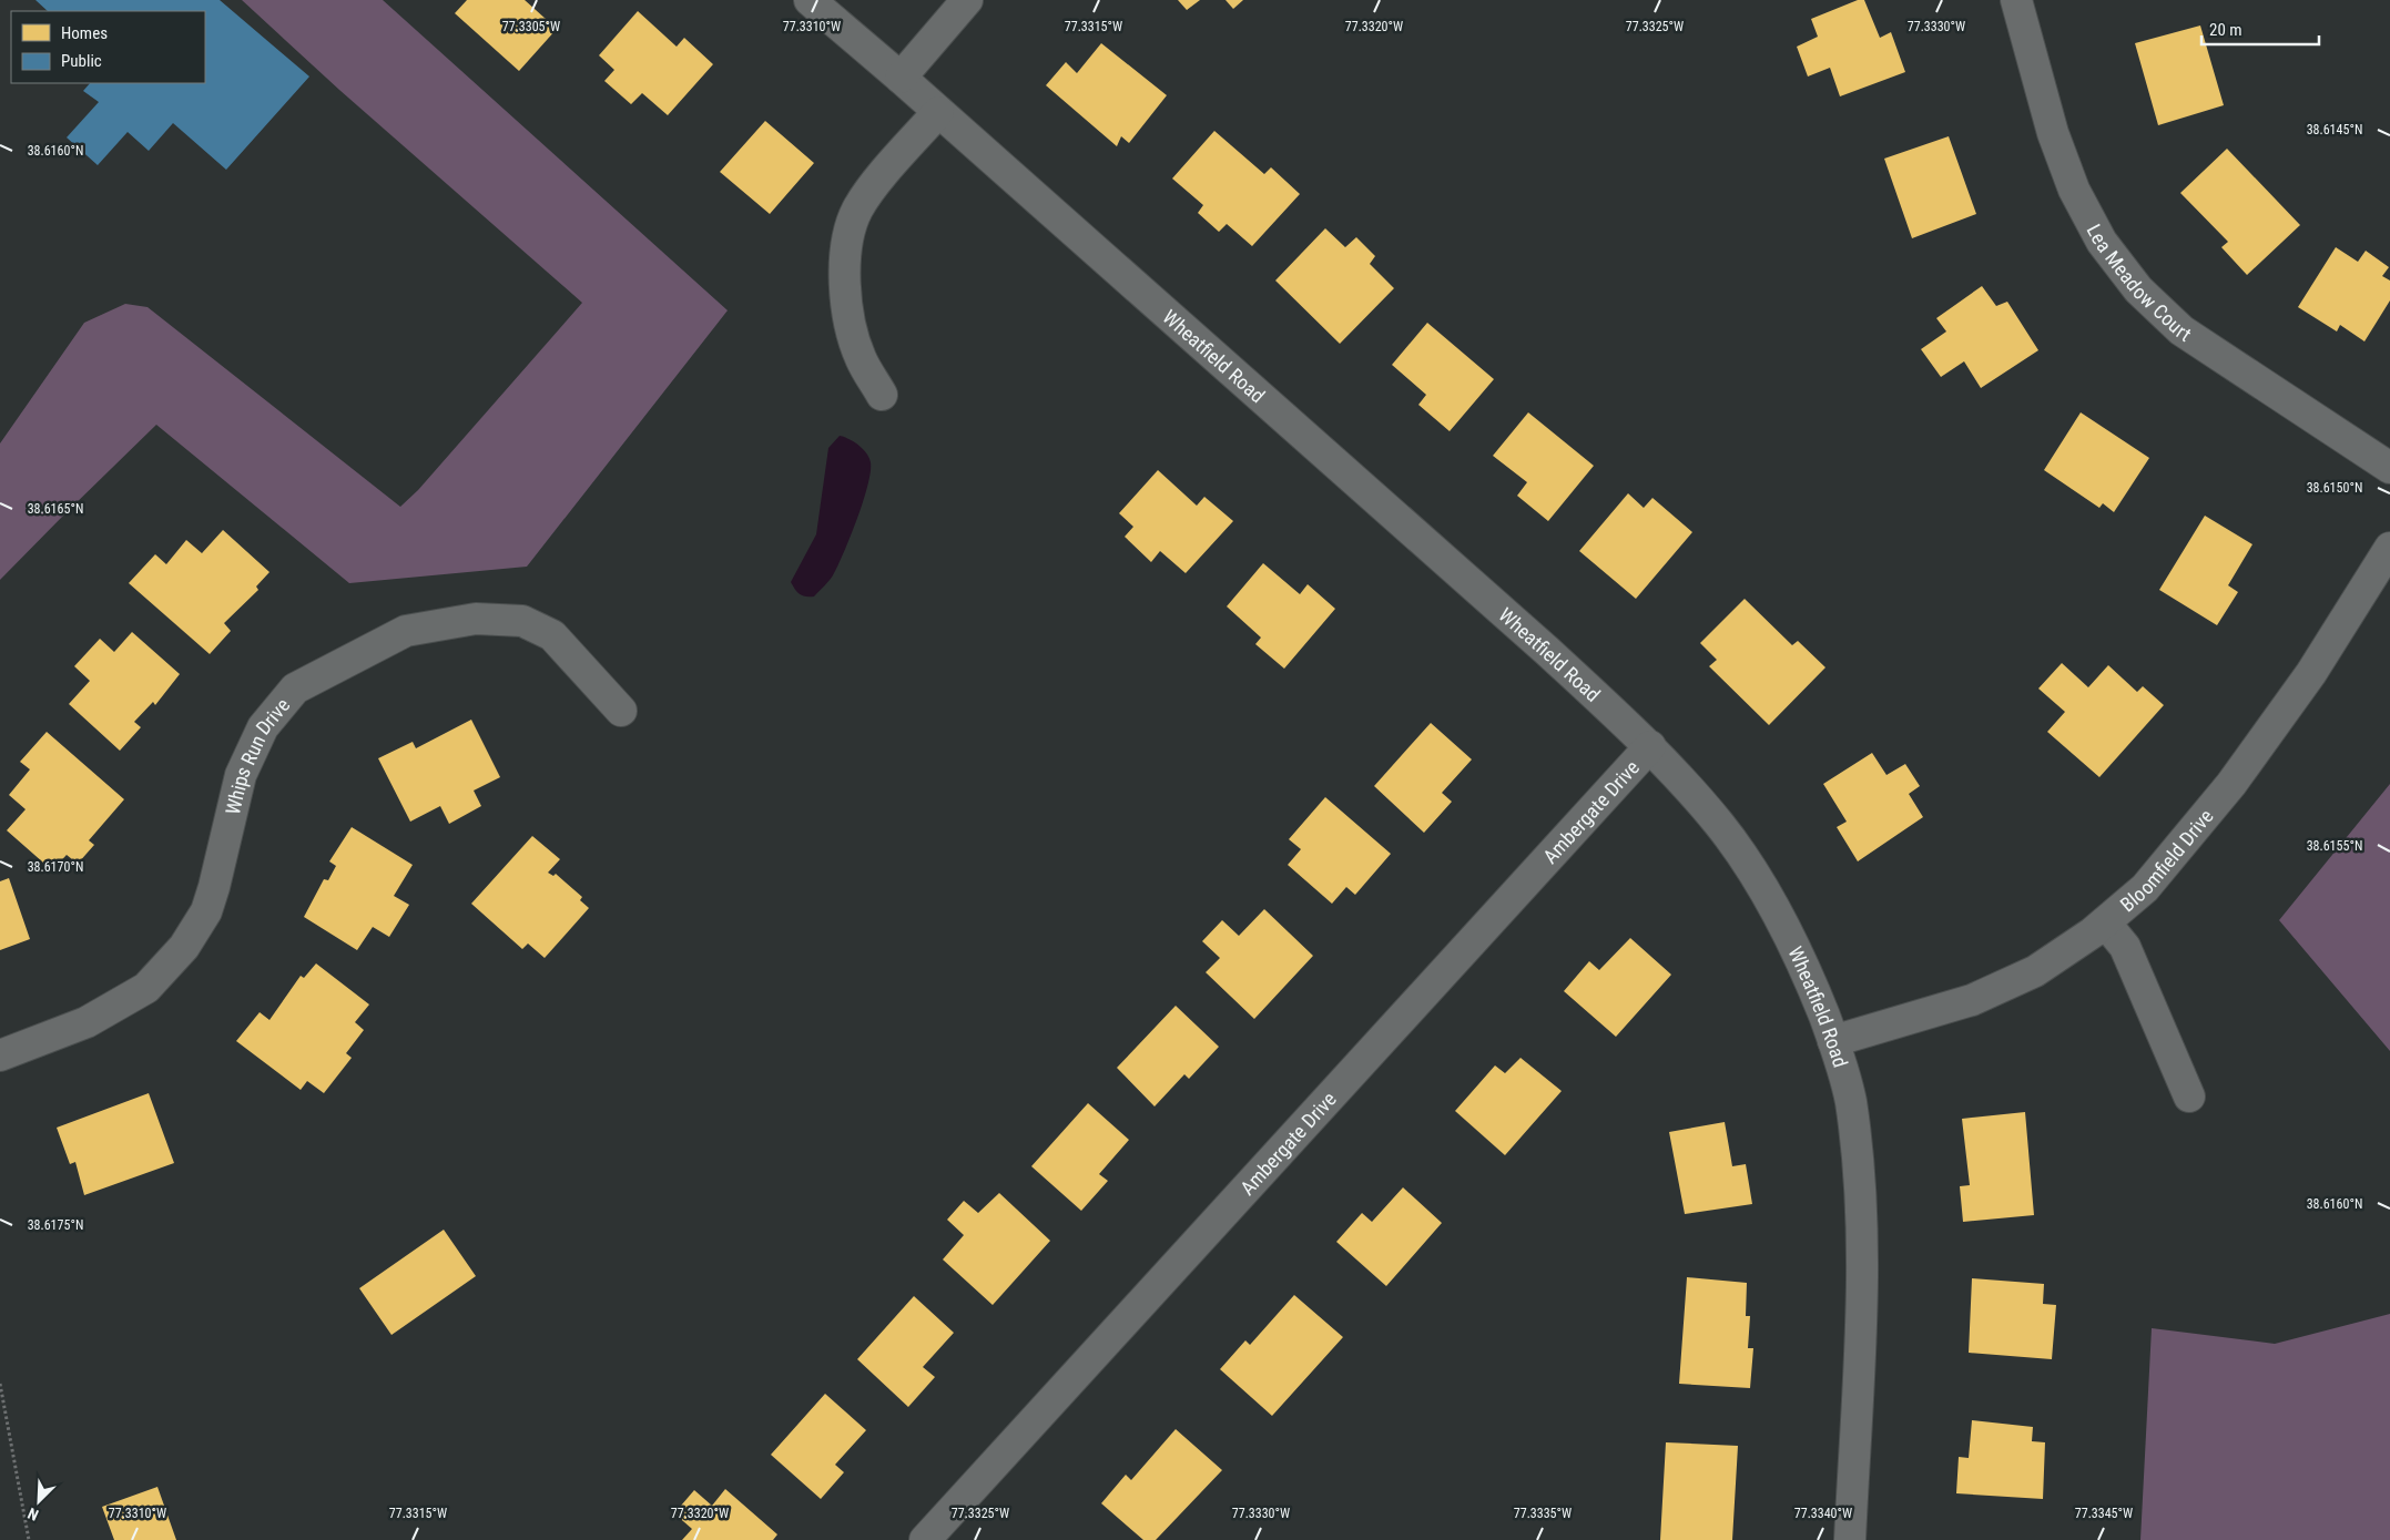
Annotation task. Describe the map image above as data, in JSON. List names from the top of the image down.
{
  "streets": {
    "street": [
      "Lea Meadow Court",
      "Wheatfield Road",
      "Whips Run Drive",
      "Ambergate Drive",
      "Bloomfield Drive"
    ]
  },
  "crossings": [
    ["Wheatfield Road", "Ambergate Drive"],
    ["Wheatfield Road", "Bloomfield Drive"]
  ],
  "legend": ["Homes", "Public"],
  "scale_bar": "20 m",
  "north": "bottom left",
  "coordinates": [
    "77.3305°W",
    "77.3310°W",
    "77.3315°W",
    "77.3320°W",
    "77.3325°W",
    "77.3330°W",
    "38.6145°N",
    "38.6160°N",
    "38.6150°N",
    "38.6165°N",
    "38.6155°N",
    "38.6170°N",
    "38.6175°N",
    "77.3335°W",
    "77.3340°W",
    "77.3345°W"
  ]
}
